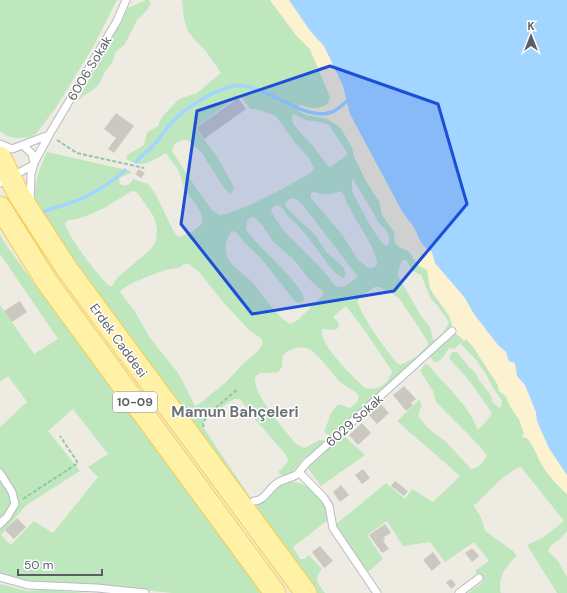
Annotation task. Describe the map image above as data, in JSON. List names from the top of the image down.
{
  "streets": {
    "main road": ["Erdek Caddesi", "10-09"],
    "lane": ["6006 Sokak", "6029 Sokak"]
  },
  "crossings": [
    ["6006 Sokak", "Erdek Caddesi"]
  ],
  "districts": ["Mamun Bahçeleri"],
  "scale_bar": "50 m",
  "north": "top"
}
